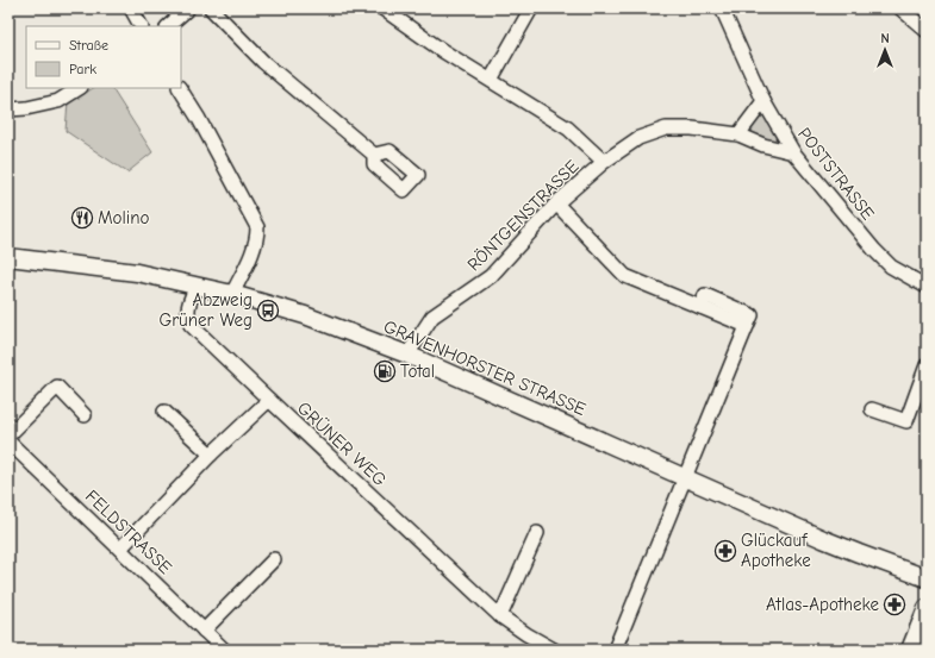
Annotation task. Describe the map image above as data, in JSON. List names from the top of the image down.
{
  "streets": {
    "main road": ["GRAVENHORSTER STRASSE"],
    "street": [
      "POSTSTRASSE",
      "RÖNTGENSTRASSE",
      "GRÜNER WEG",
      "FELDSTRASSE"
    ]
  },
  "crossings": [
    ["POSTSTRASSE", "RÖNTGENSTRASSE"],
    ["RÖNTGENSTRASSE", "GRAVENHORSTER STRASSE"],
    ["GRAVENHORSTER STRASSE", "GRÜNER WEG"]
  ],
  "places": {
    "restaurant": ["Molino"],
    "bus stop": ["Abzweig Grüner Weg"],
    "fuel station": ["Total"],
    "pharmacy": ["Glückauf Apotheke", "Atlas-Apotheke"]
  },
  "legend": ["Straße", "Park"],
  "north": "top"
}
